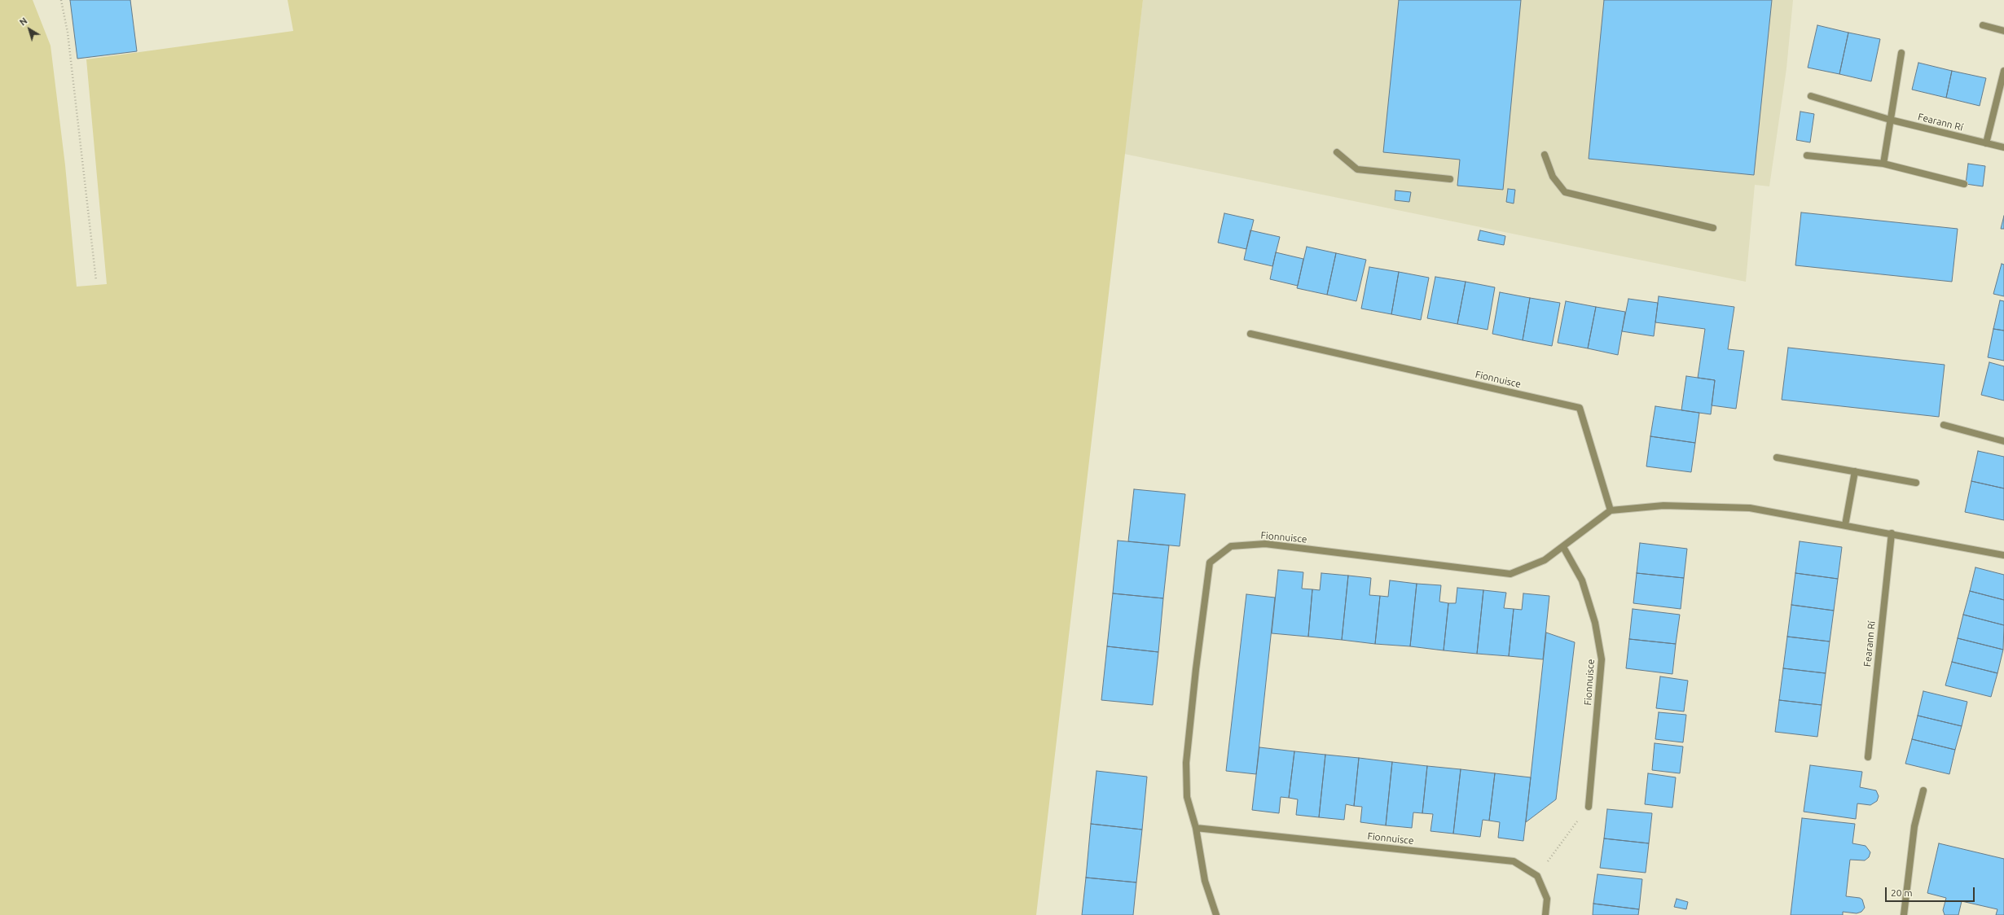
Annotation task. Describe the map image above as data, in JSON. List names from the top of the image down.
{
  "streets": {
    "street": ["Fearann Rí", "Fionnuisce"]
  },
  "scale_bar": "20 m",
  "north": "top left"
}
